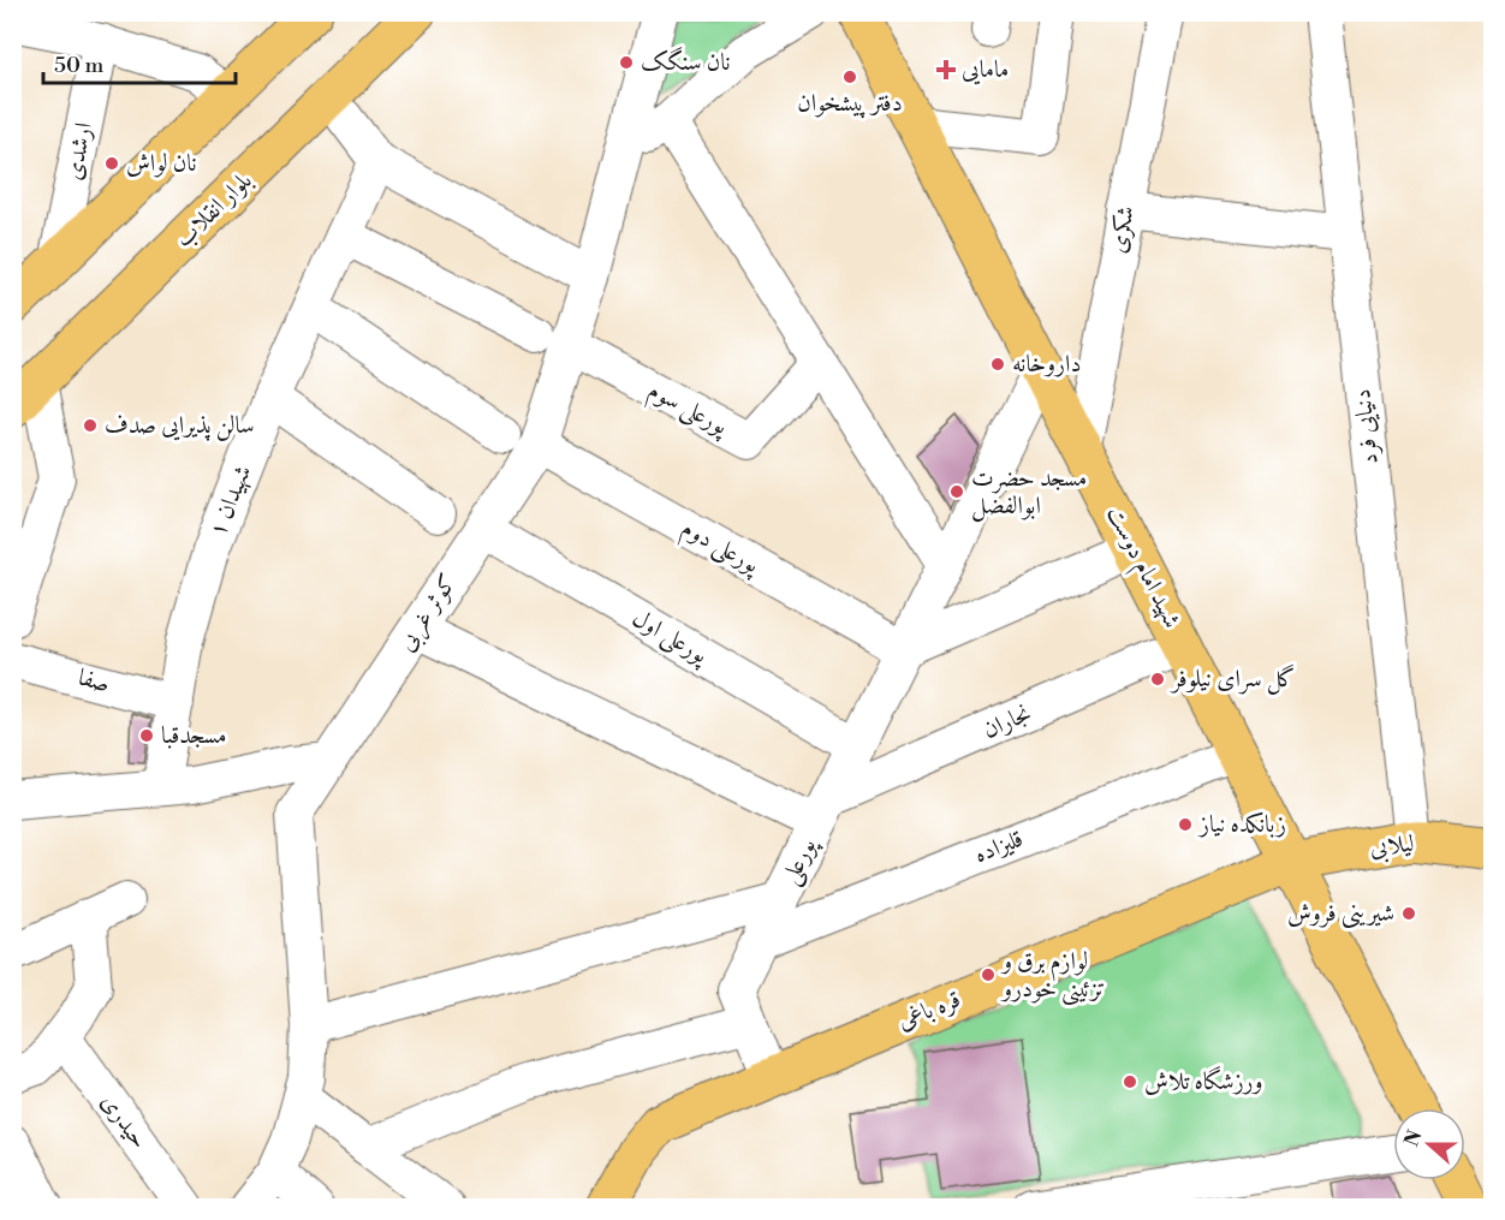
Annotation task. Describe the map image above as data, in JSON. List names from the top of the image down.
{
  "streets": {
    "main road": [
      "بلوار انقلاب",
      "شهید امام دوست",
      "لیلابی",
      "قره باغی"
    ],
    "street": [
      "ارشدی",
      "شکری",
      "پورعلی سوم",
      "دنیایی فرد",
      "شهیدان ۱",
      "پورعلی دوم",
      "کوثر غربی",
      "پورعلی اول",
      "صفا",
      "نجاران",
      "قلیزاده",
      "پورعلی",
      "حیدری"
    ]
  },
  "crossings": [
    ["شکری", "شهید امام دوست"],
    ["پورعلی سوم", "کوثر غربی"],
    ["دنیایی فرد", "لیلابی"],
    ["شهیدان ۱", "صفا"],
    ["پورعلی دوم", "کوثر غربی"],
    ["پورعلی دوم", "پورعلی"],
    ["شهید امام دوست", "نجاران"],
    ["شهید امام دوست", "لیلابی"],
    ["شهید امام دوست", "قلیزاده"],
    ["شهید امام دوست", "پورعلی"],
    ["شهید امام دوست", "قره باغی"],
    ["کوثر غربی", "پورعلی اول"],
    ["پورعلی اول", "پورعلی"],
    ["نجاران", "پورعلی"],
    ["لیلابی", "قره باغی"],
    ["قلیزاده", "پورعلی"],
    ["پورعلی", "قره باغی"]
  ],
  "places": {
    "other": [
      "نان سنگک",
      "دفتر پیشخوان",
      "نان لواش",
      "داروخانه",
      "سالن پذیرایی صدف",
      "مسجد حضرت ابوالفضل",
      "گل سرای نیلوفر",
      "مسجدقبا",
      "زبانکده نیاز",
      "شیرینی فروش",
      "لوازم برق و تزئینی خودرو",
      "ورزشگاه تلاش"
    ],
    "health": ["مامایی"]
  },
  "scale_bar": "50 m",
  "north": "left"
}
